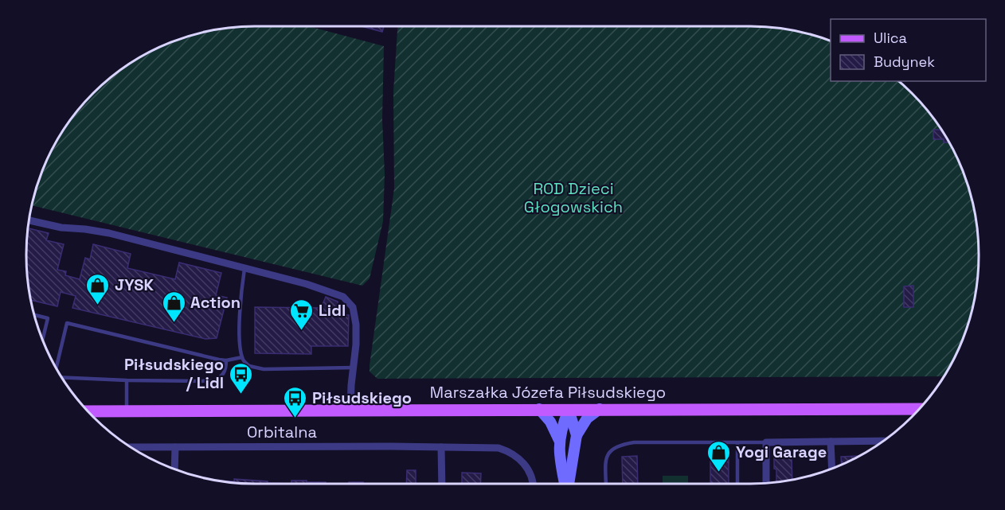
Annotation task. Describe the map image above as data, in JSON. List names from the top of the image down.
{
  "streets": {
    "main road": ["Marszałka Józefa Piłsudskiego"],
    "street": ["Orbitalna"]
  },
  "parks": ["ROD Dzieci Głogowskich"],
  "places": {
    "shop": ["JYSK", "Action", "Yogi Garage"],
    "supermarket": ["Lidl"],
    "bus stop": ["Piłsudskiego / Lidl", "Piłsudskiego"]
  },
  "legend": ["Ulica", "Budynek"]
}
